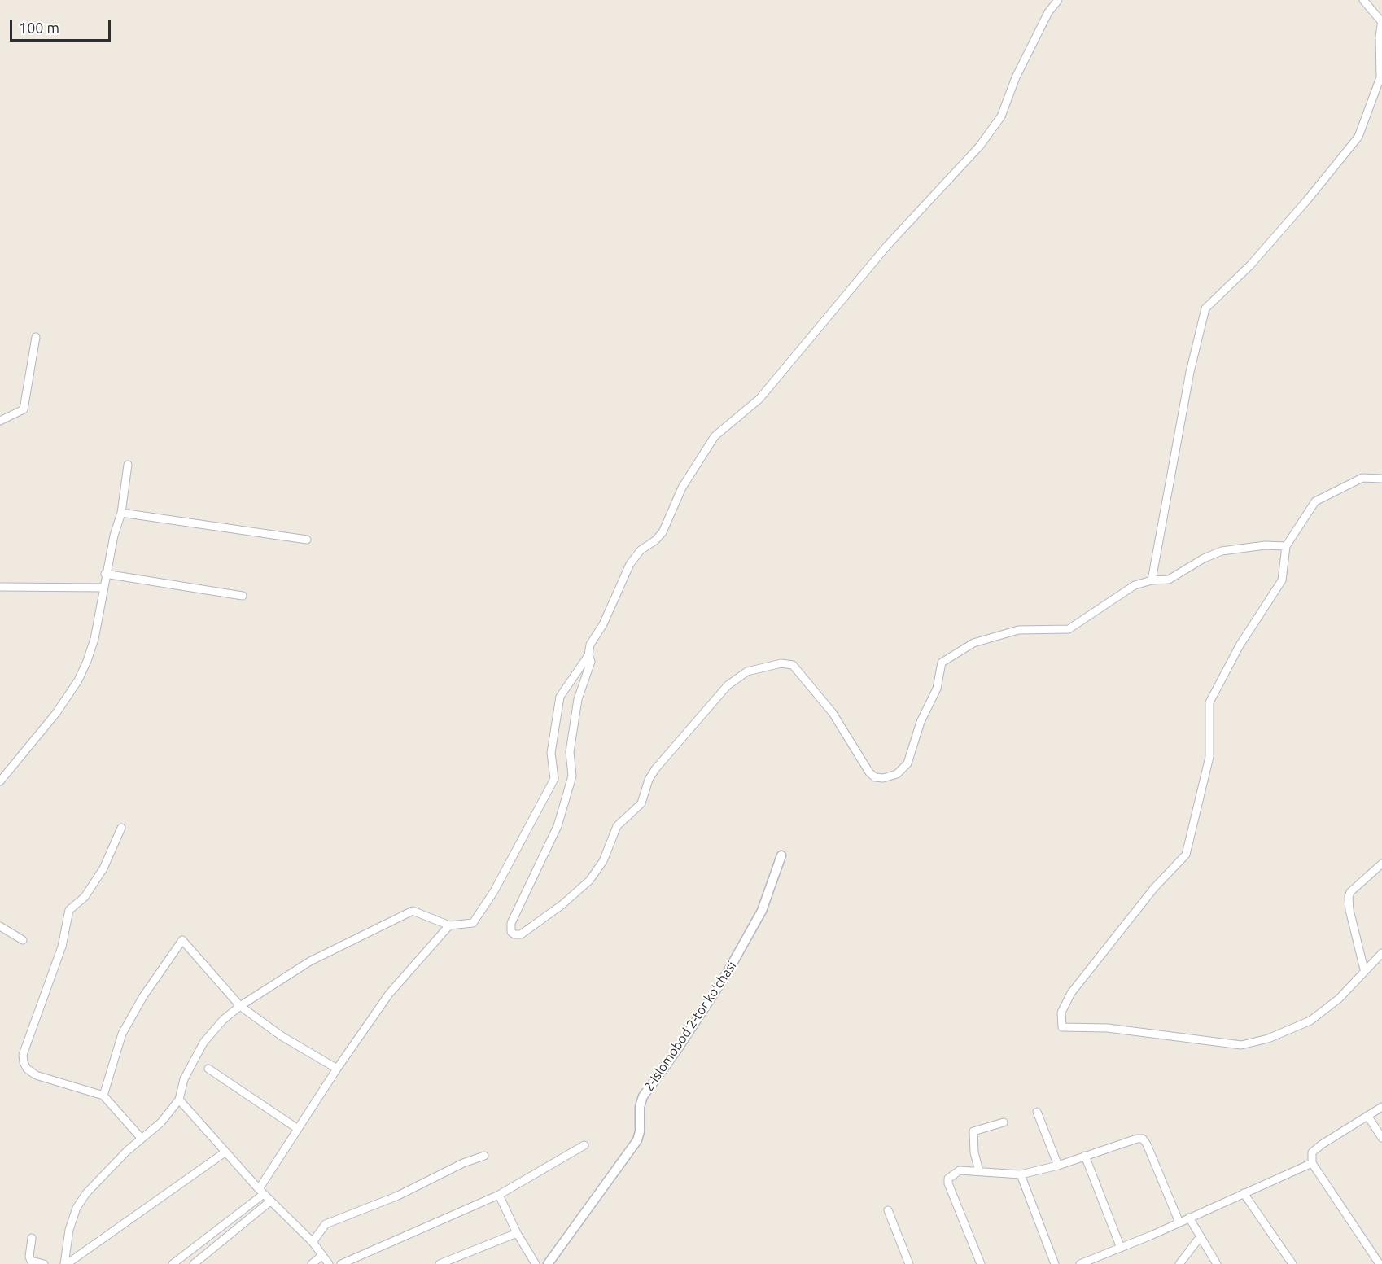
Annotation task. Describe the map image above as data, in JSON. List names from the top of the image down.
{
  "streets": {
    "street": ["2-Islomobod 2-tor koʻchasi"]
  },
  "scale_bar": "100 m"
}
